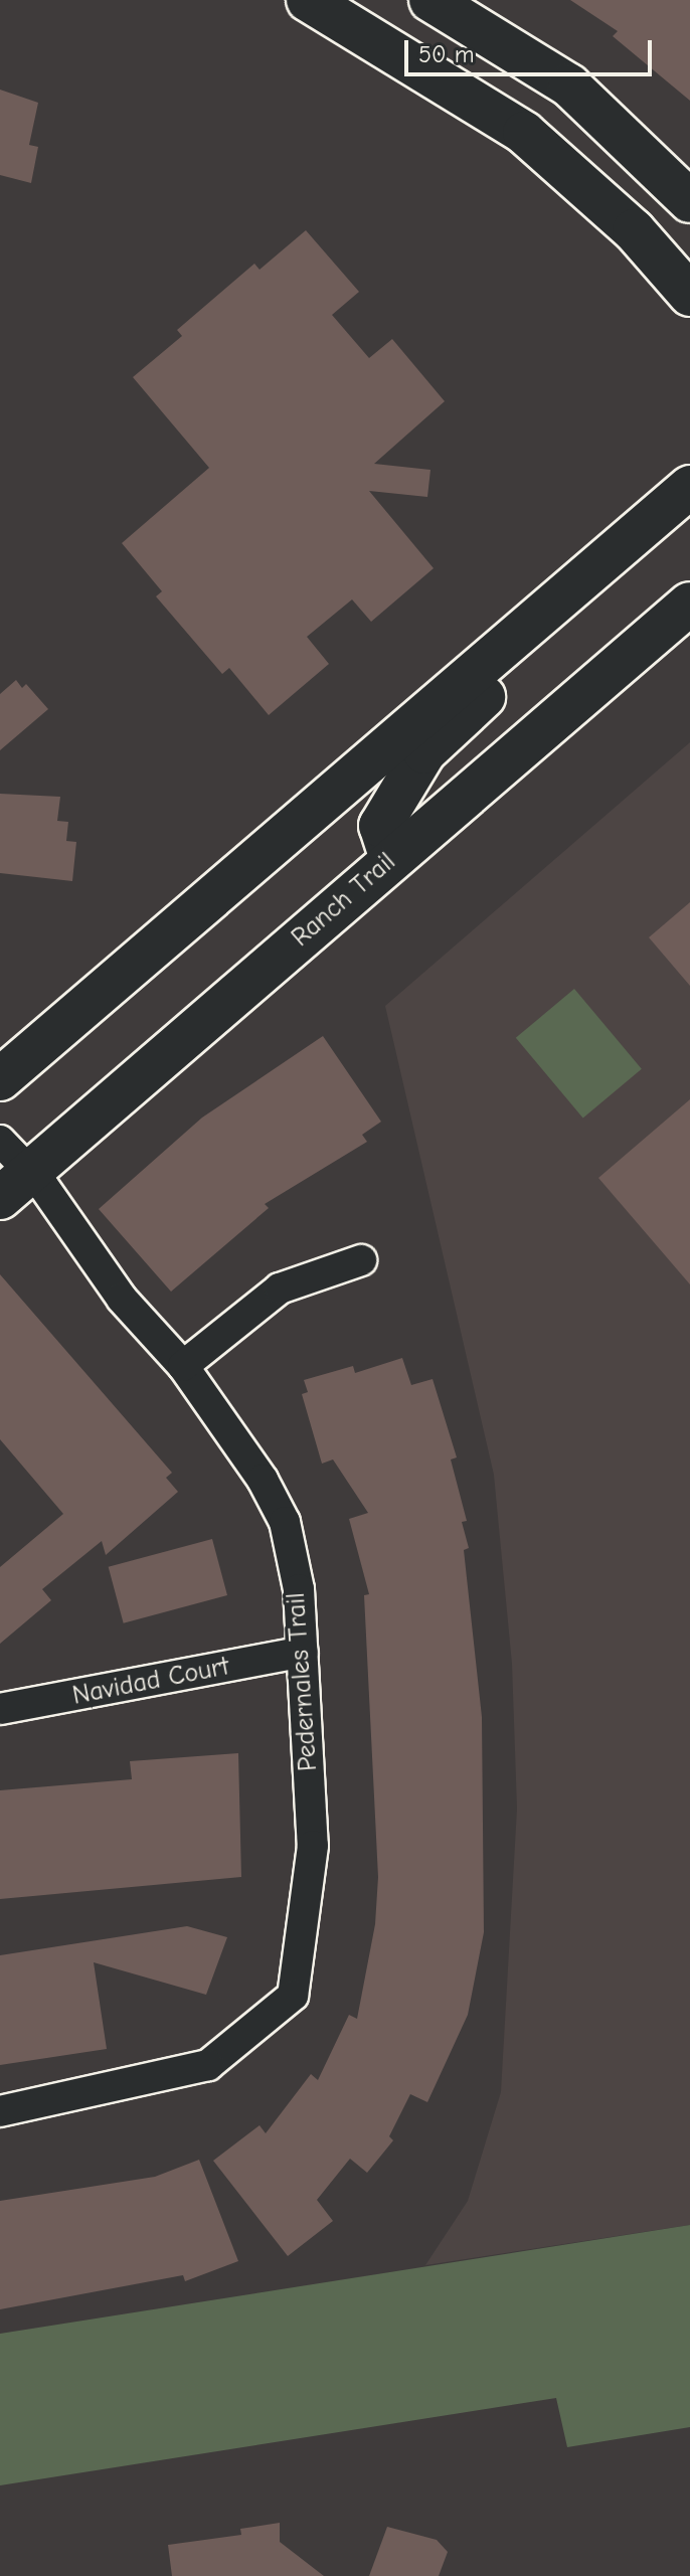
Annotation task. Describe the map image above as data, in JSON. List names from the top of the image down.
{
  "streets": {
    "main road": ["Ranch Trail"],
    "street": ["Navidad Court", "Pedernales Trail"]
  },
  "crossings": [
    ["Ranch Trail", "Pedernales Trail"],
    ["Navidad Court", "Pedernales Trail"]
  ],
  "scale_bar": "50 m"
}
